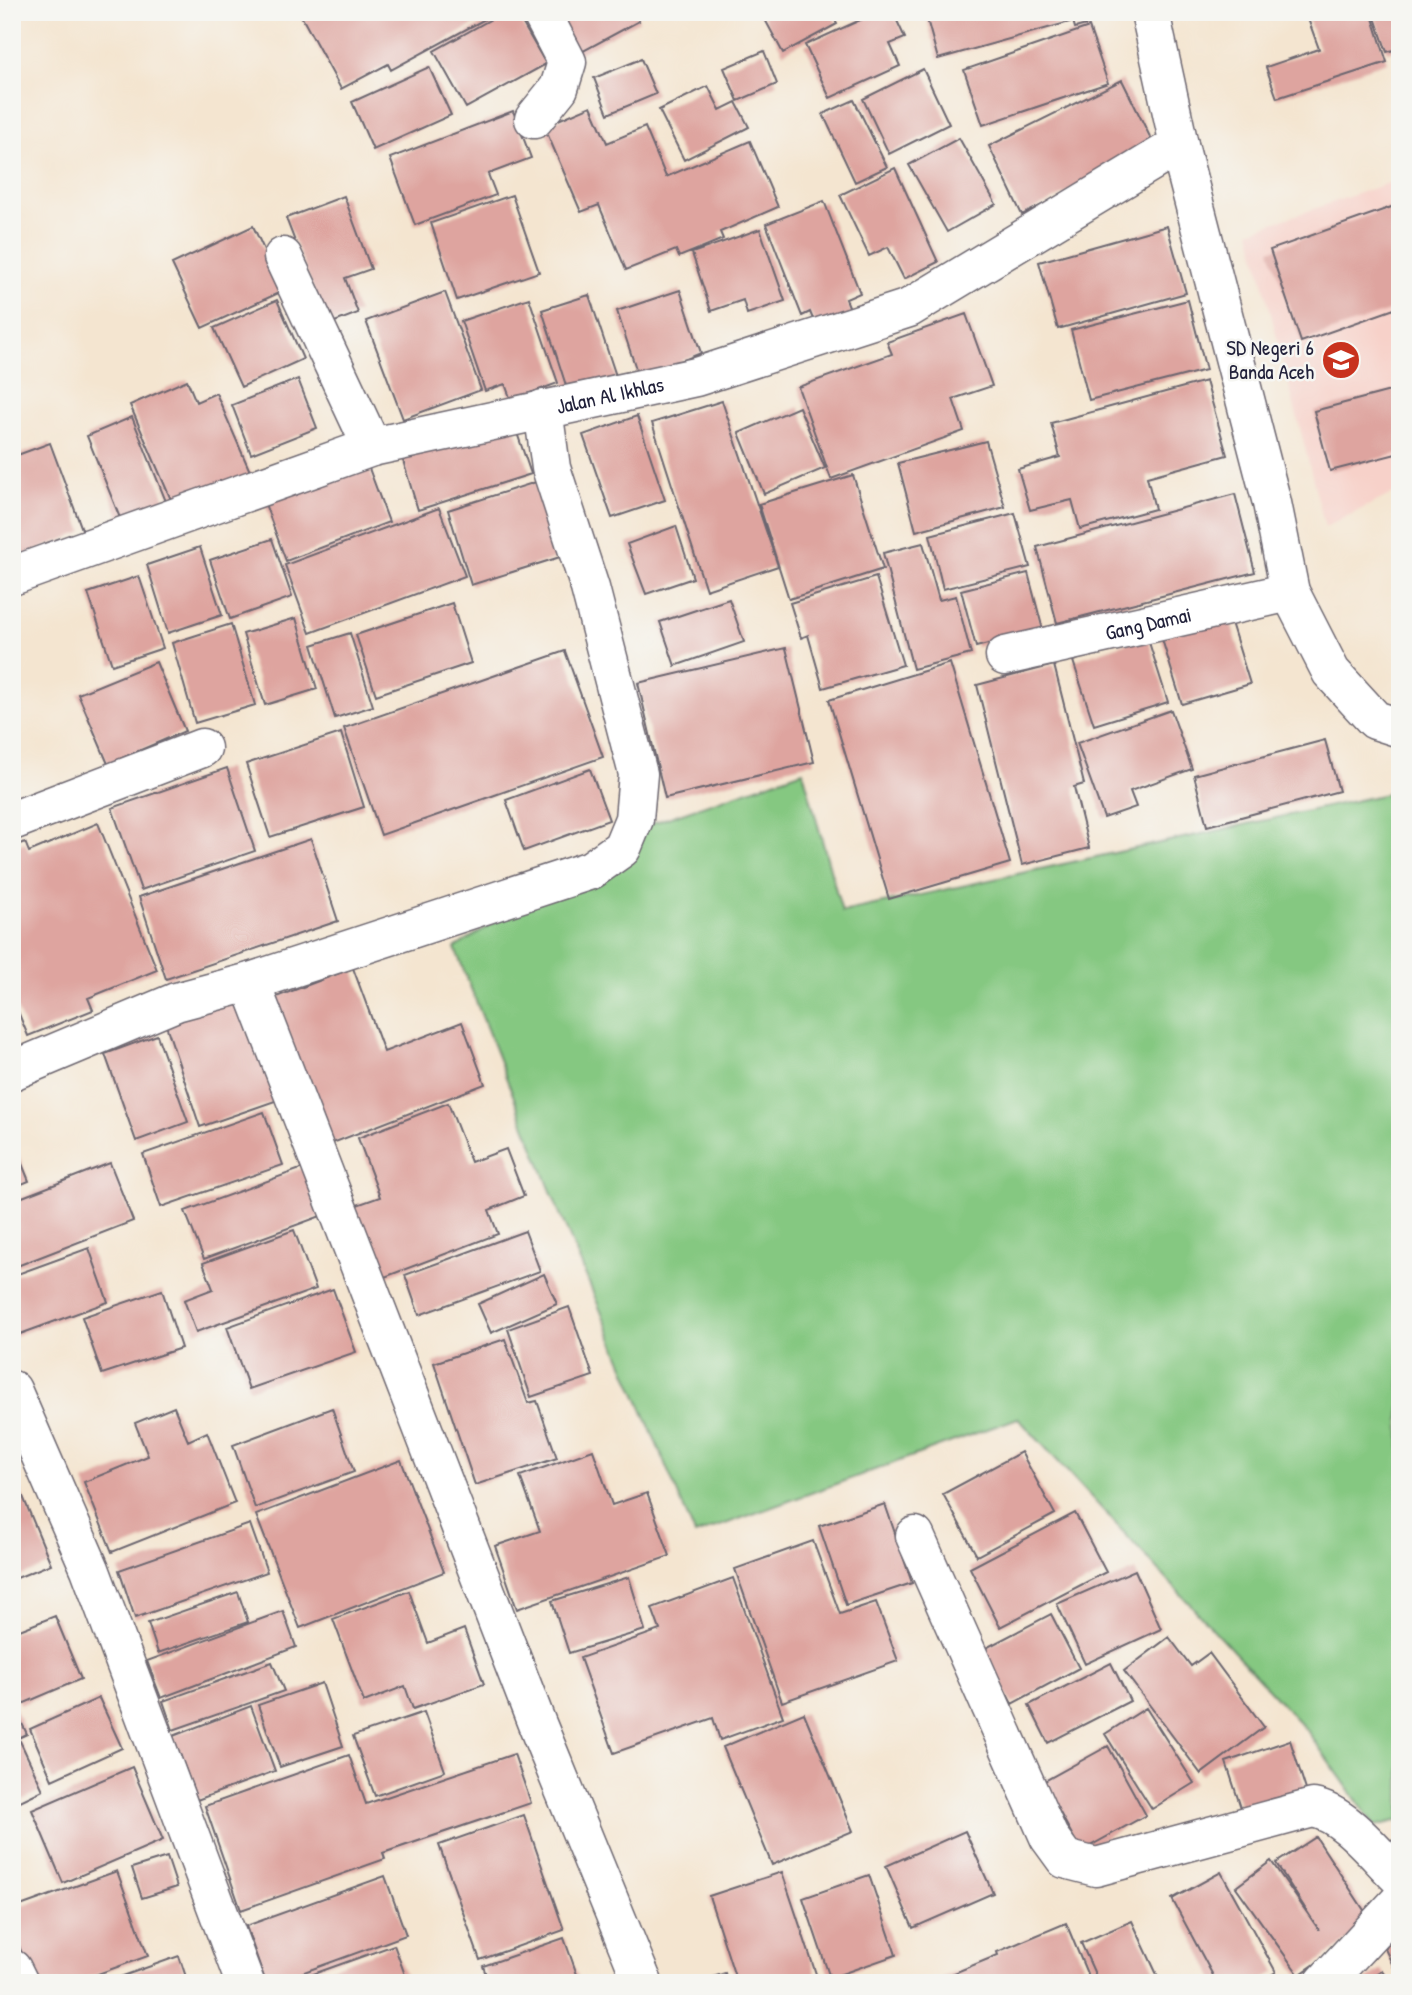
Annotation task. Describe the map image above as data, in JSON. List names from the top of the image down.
{
  "streets": {
    "street": ["Jalan Al Ikhlas", "Gang Damai"]
  },
  "places": {
    "school or university": ["SD Negeri 6 Banda Aceh"]
  }
}
